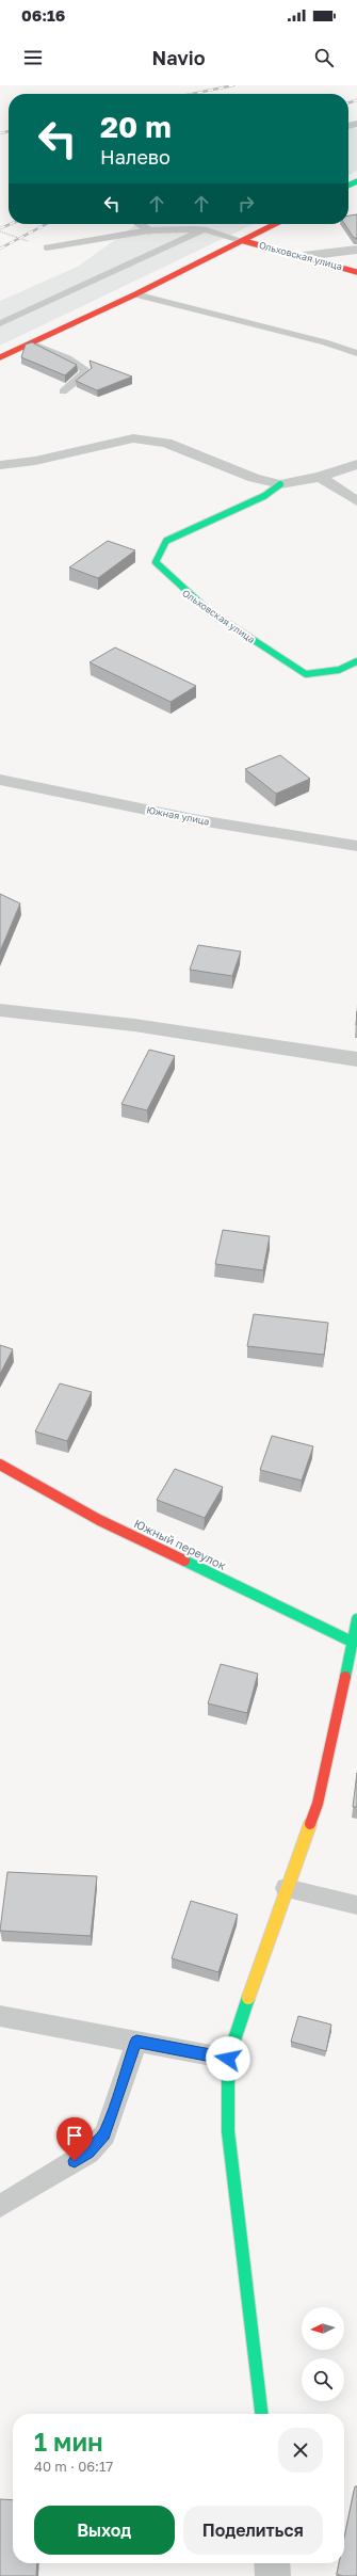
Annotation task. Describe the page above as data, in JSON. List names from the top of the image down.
{
  "streets": {
    "street": ["Ольховская улица", "Южная улица", "Южный переулок"]
  },
  "north": "left",
  "page": {
    "status": "06:16",
    "header": "Navio",
    "turn": ["20 m", "Налево"],
    "heading": ["1 мин", "40 m · 06:17"],
    "buttons": ["Выход", "Поделиться"]
  }
}
